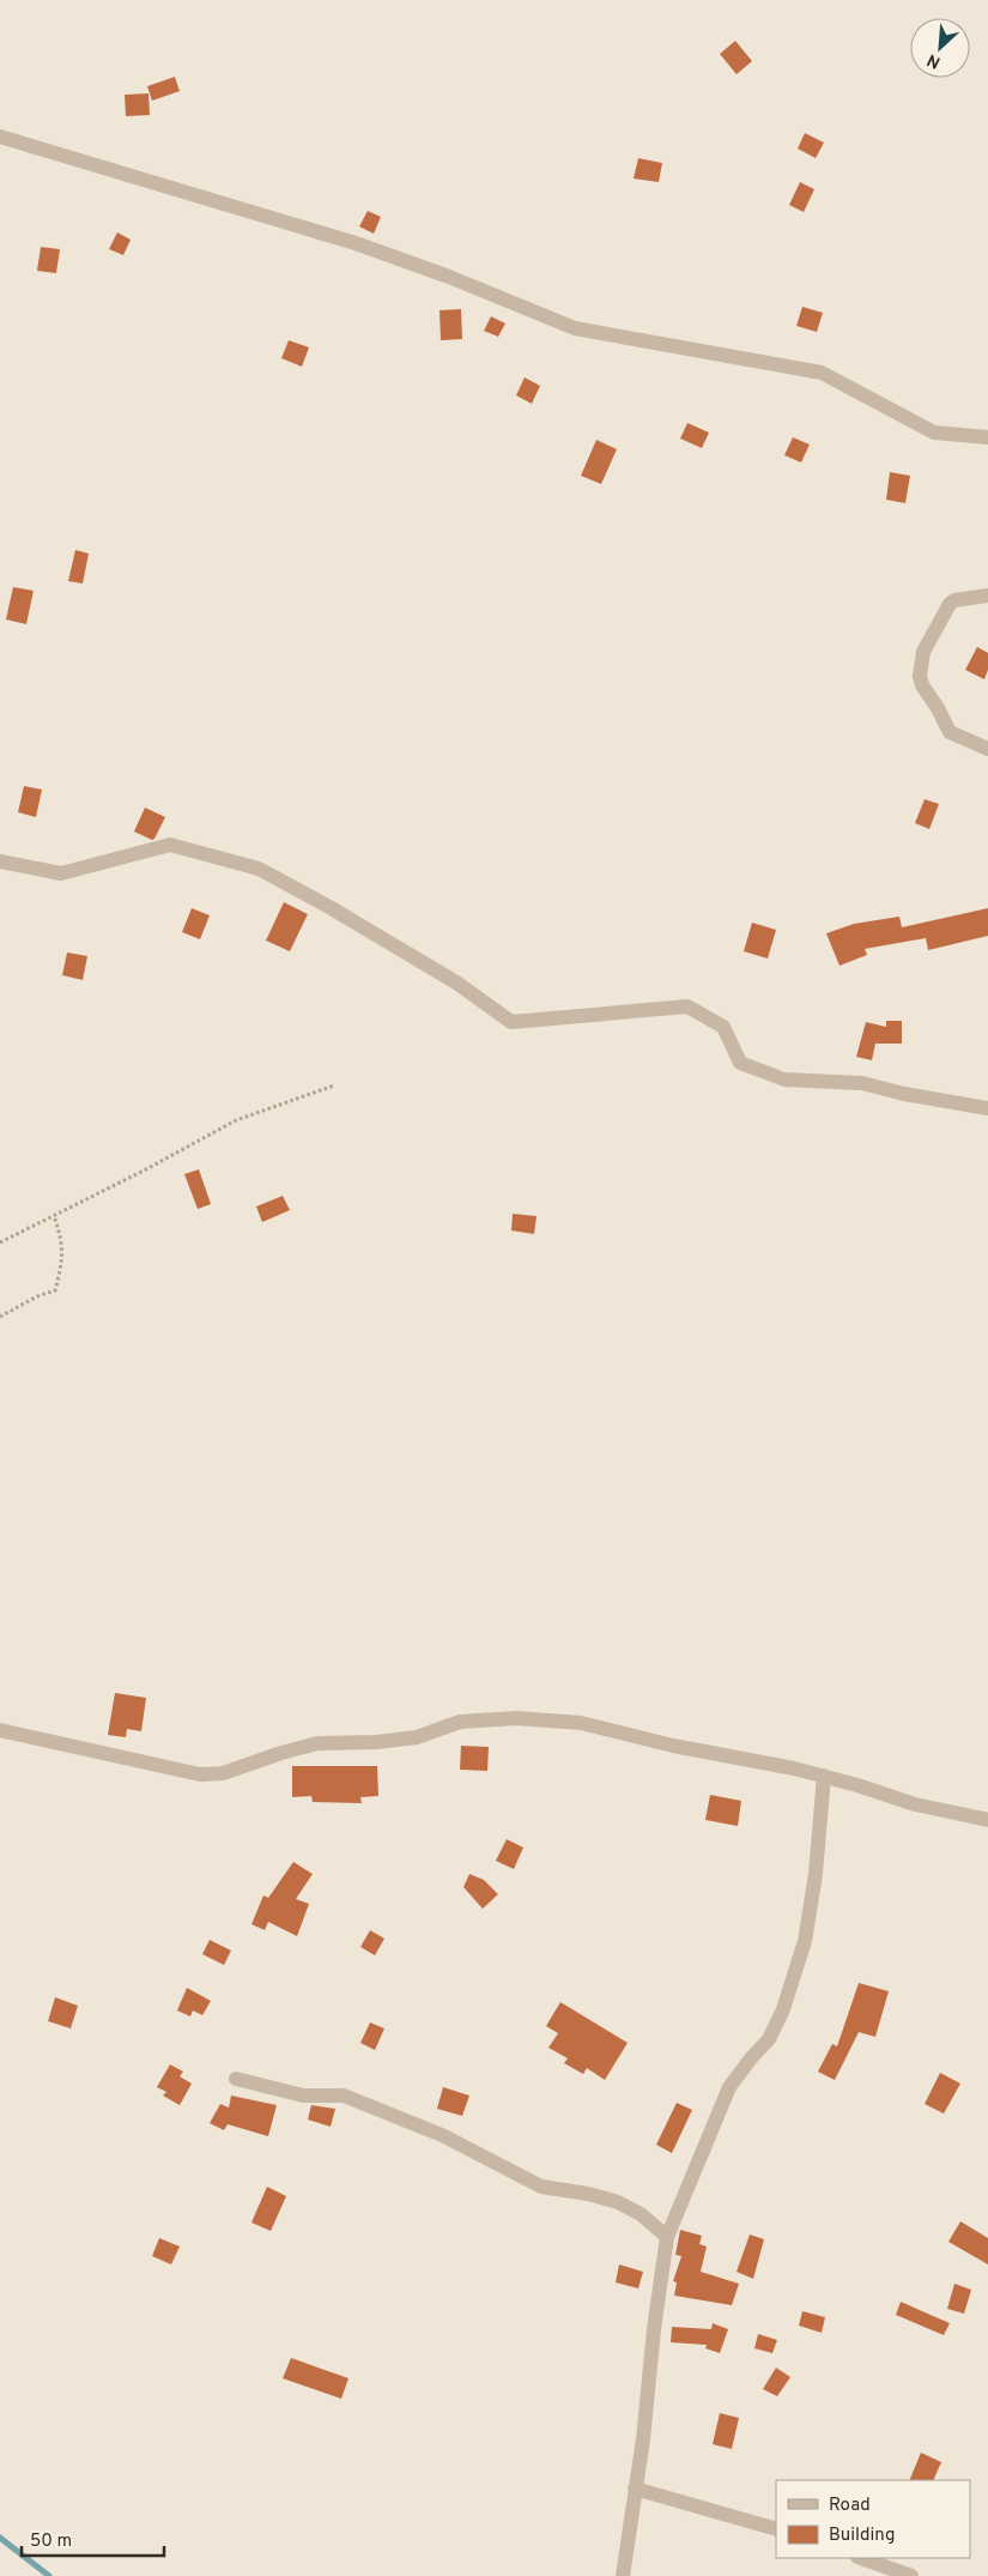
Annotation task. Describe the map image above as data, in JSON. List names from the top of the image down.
{
  "legend": ["Road", "Building"],
  "scale_bar": "50 m",
  "north": "bottom left"
}
